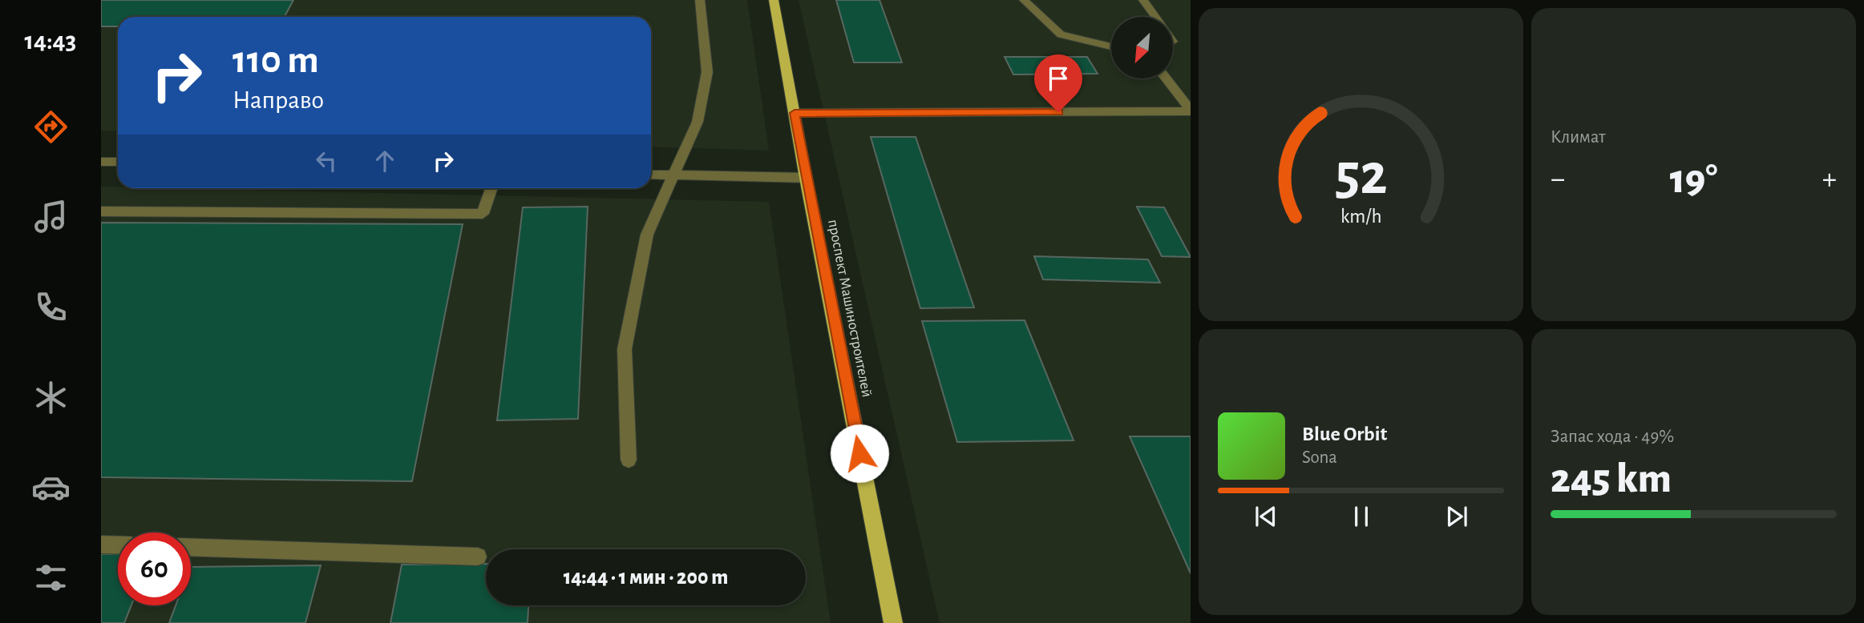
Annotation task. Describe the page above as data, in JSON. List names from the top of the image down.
{
  "streets": {
    "main road": ["проспект Машиностроителей"]
  },
  "north": "bottom left",
  "page": {
    "tabs": "14:43",
    "tile": [
      "Климат",
      ["Запас хода · 49%", "245 km"]
    ],
    "turn": ["110 m", "Направо"],
    "heat": ["−", "19°", "+"],
    "song": ["Blue Orbit", "Sona"],
    "limit": "60",
    "trip": "14:44 · 1 мин · 200 m",
    "gauge": ["52", "km/h"]
  }
}
